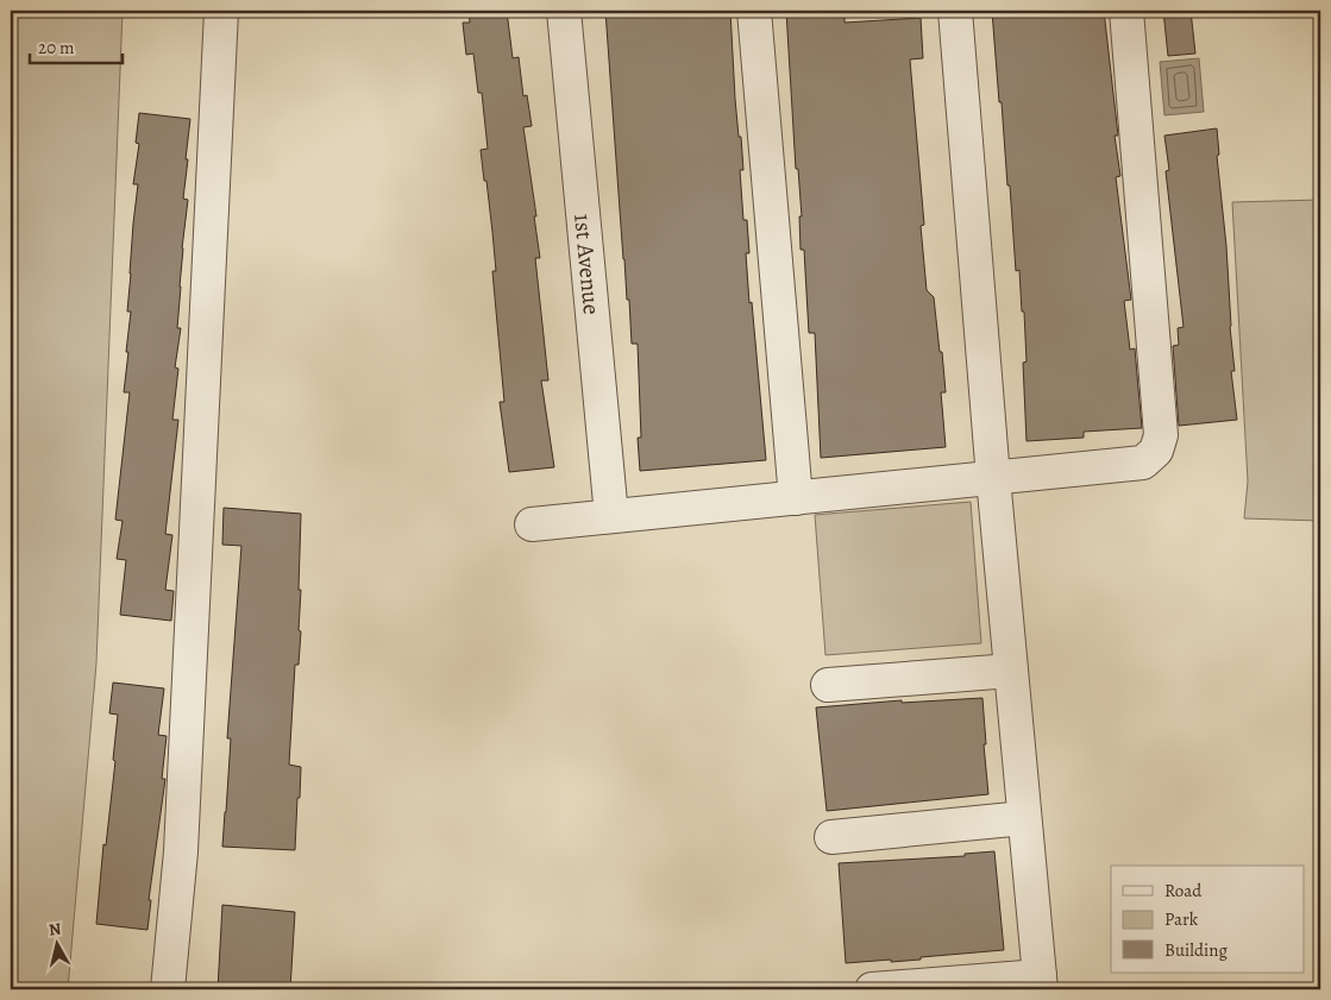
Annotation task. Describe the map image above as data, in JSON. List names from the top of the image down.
{
  "streets": {
    "street": ["1st Avenue"]
  },
  "legend": ["Road", "Park", "Building"],
  "scale_bar": "20 m",
  "north": "top"
}
